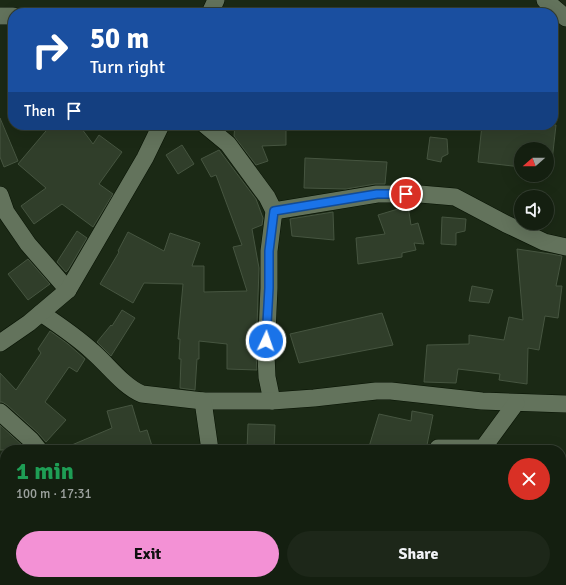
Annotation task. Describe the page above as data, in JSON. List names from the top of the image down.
{
  "north": "left",
  "page": {
    "turn": ["50 m", "Turn right"],
    "then": "Then",
    "heading": ["1 min", "100 m · 17:31"],
    "buttons": ["Exit", "Share"]
  }
}
